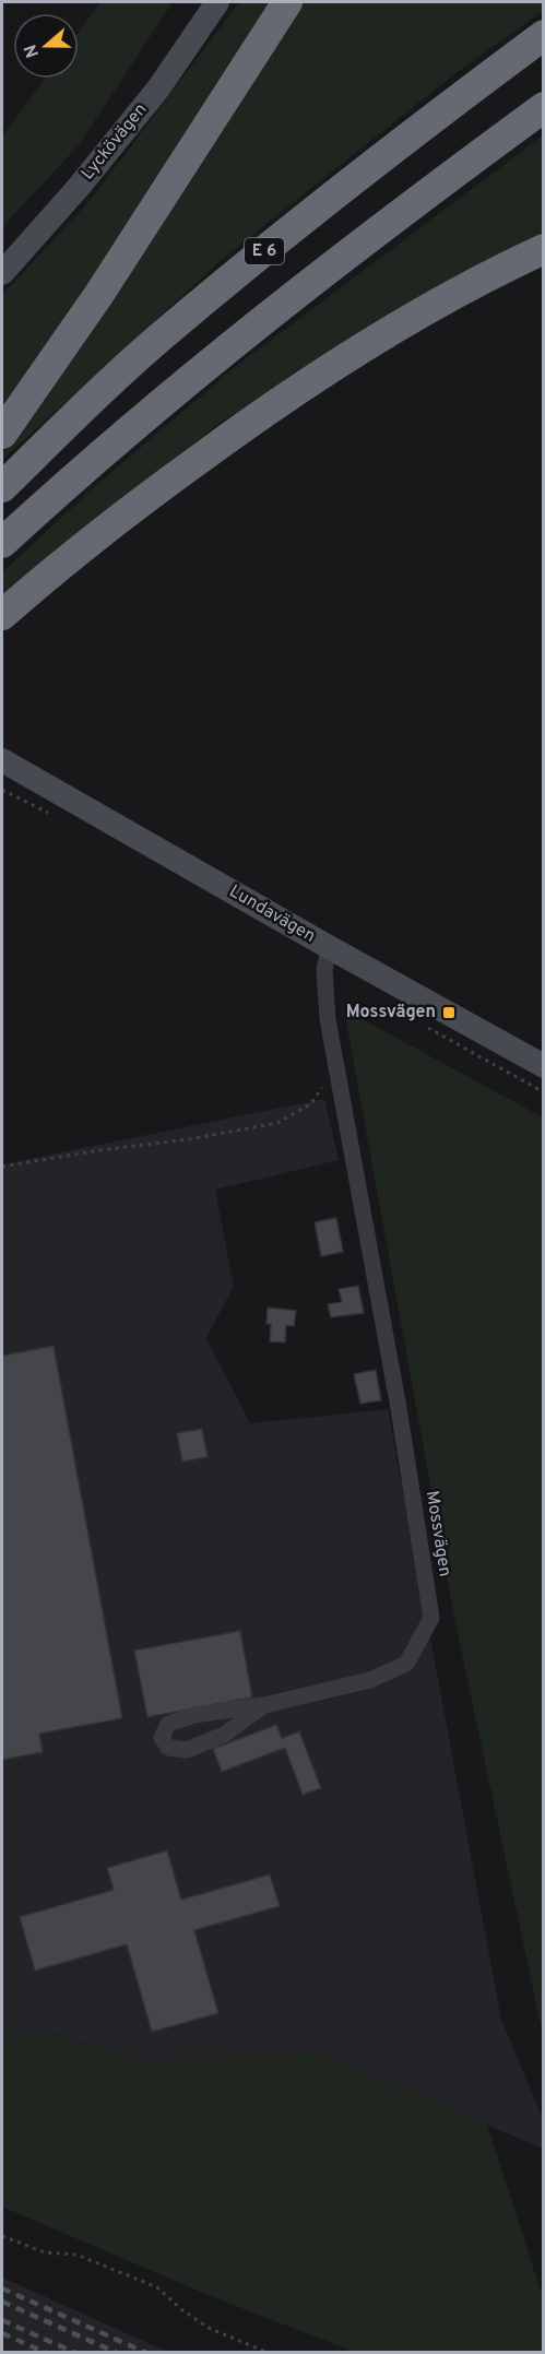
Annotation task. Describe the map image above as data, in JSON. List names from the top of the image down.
{
  "streets": {
    "highway": ["E 6"],
    "main road": ["Lyckövägen", "Lundavägen"],
    "street": ["Mossvägen"]
  },
  "crossings": [
    ["Lundavägen", "Mossvägen"]
  ],
  "places": {
    "transit": ["Mossvägen"]
  },
  "north": "left"
}
